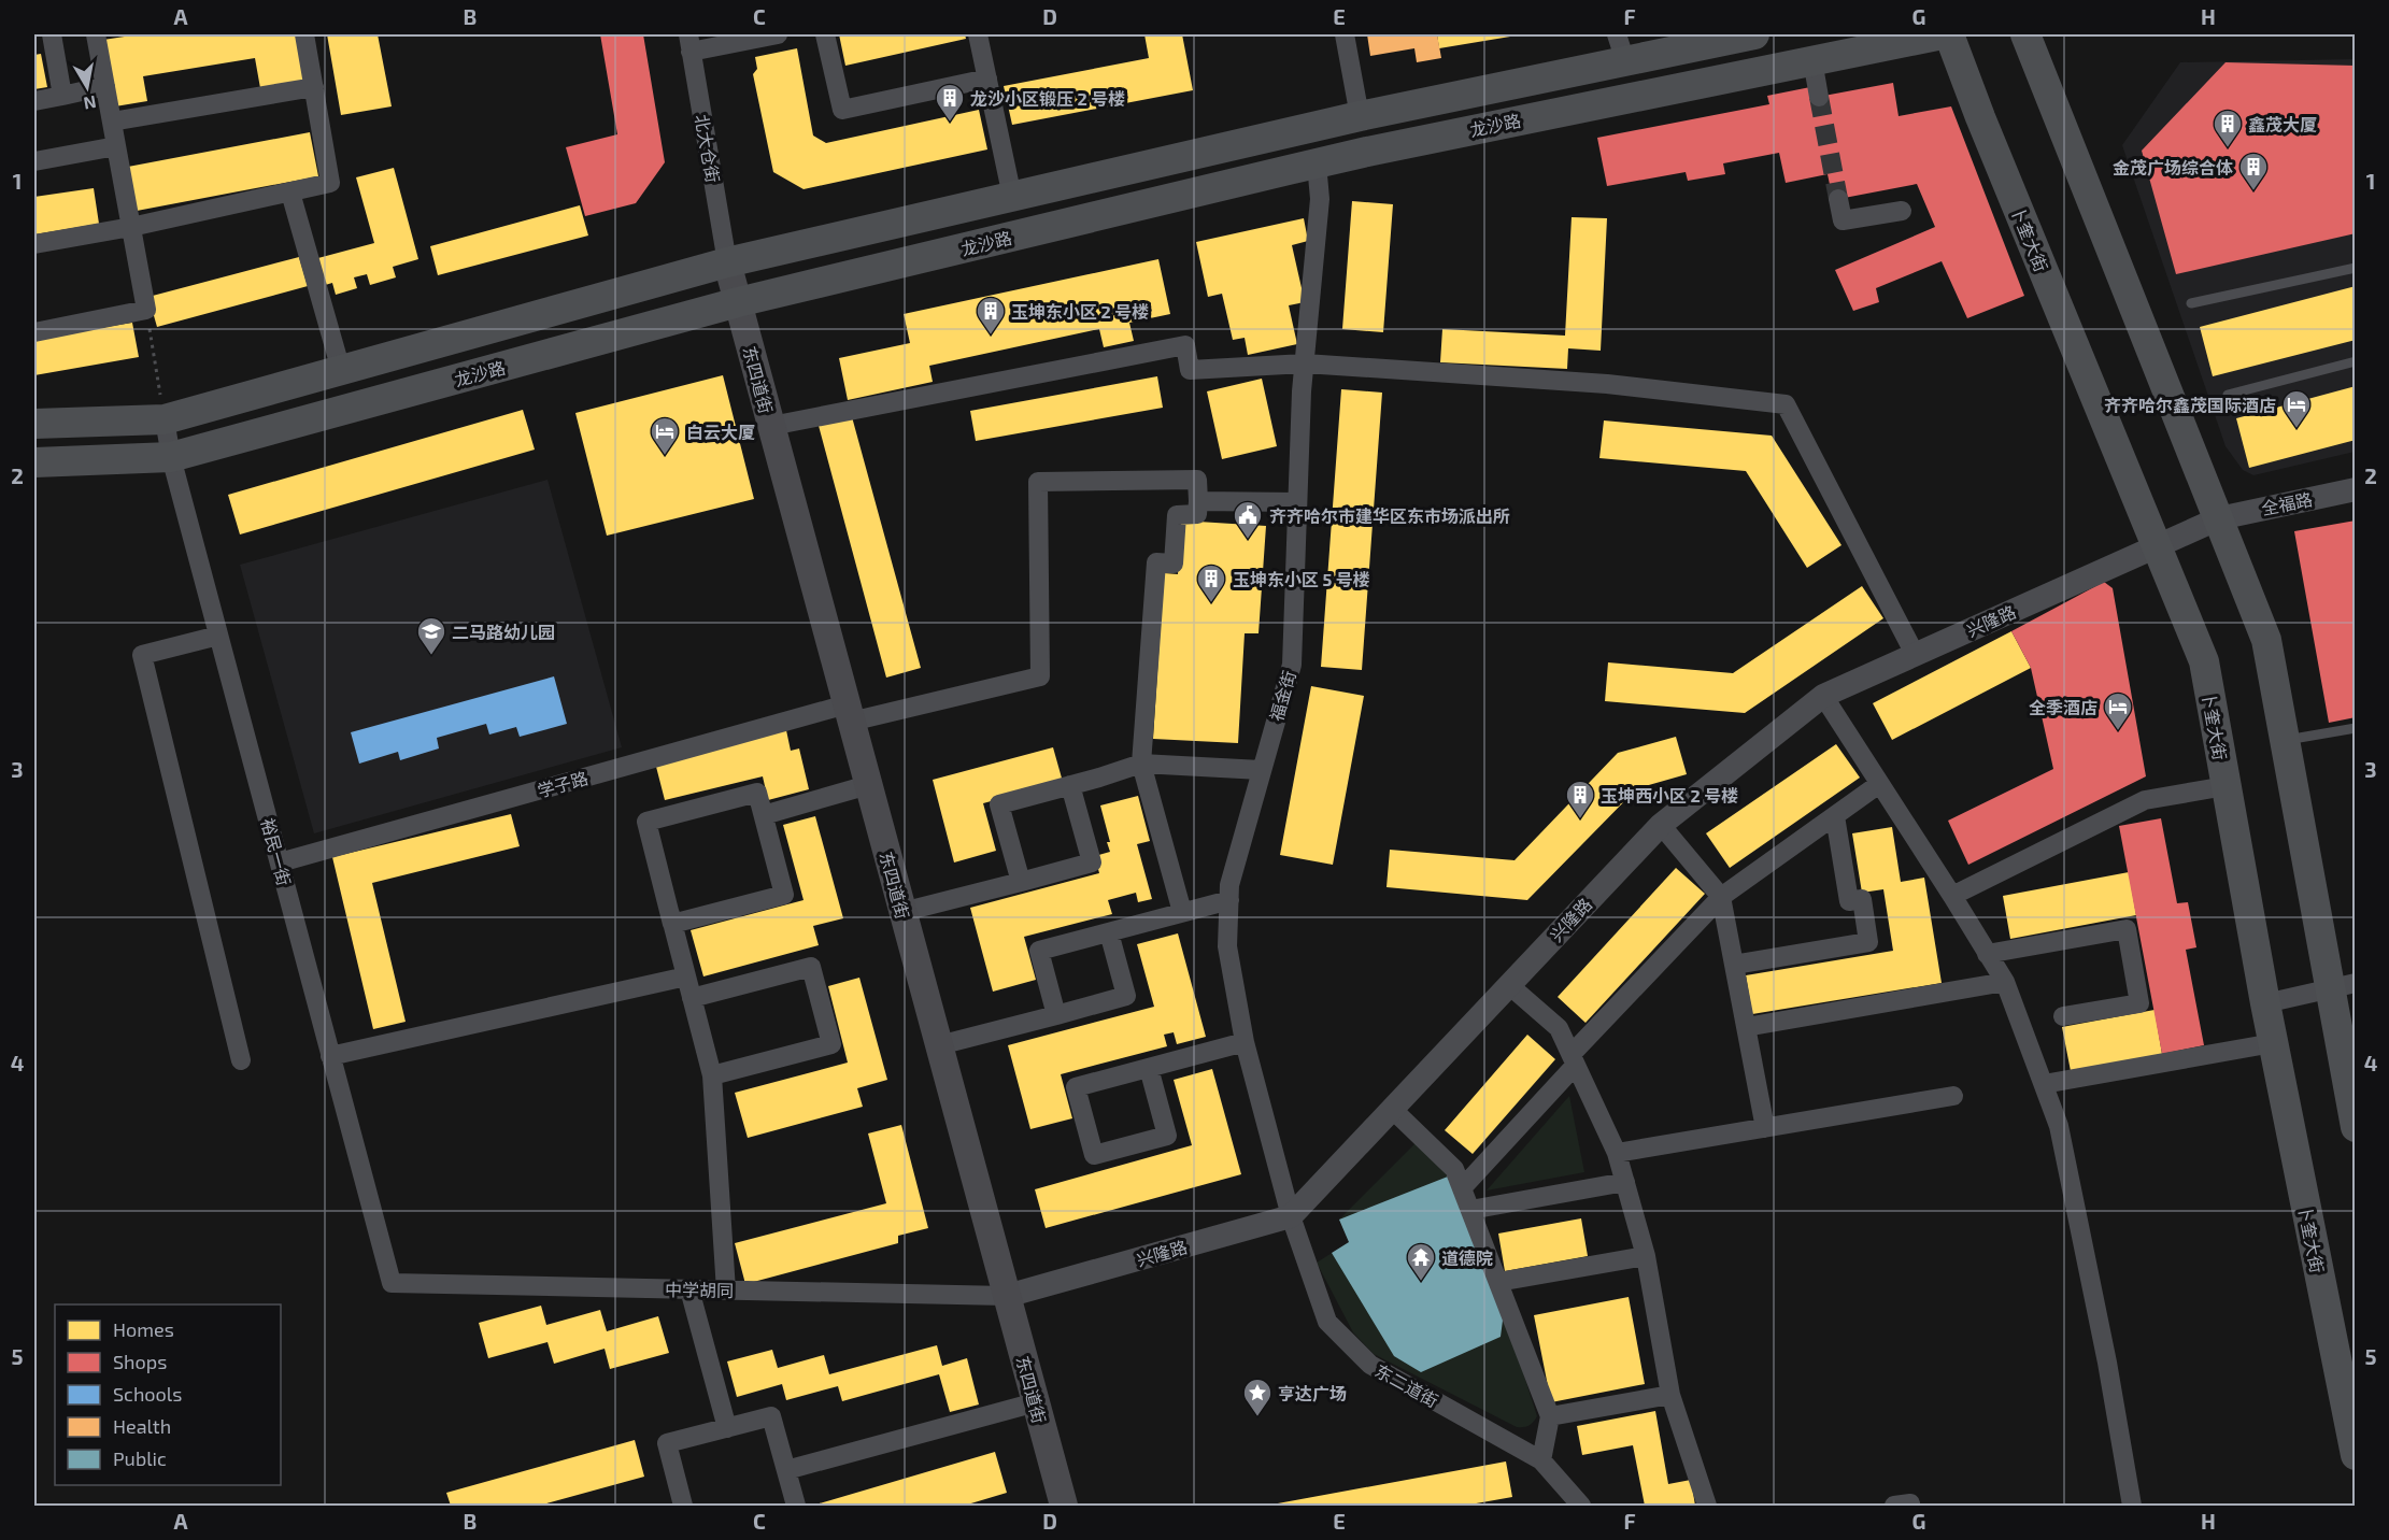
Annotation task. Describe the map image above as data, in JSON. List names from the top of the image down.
{
  "streets": {
    "main road": ["龙沙路", "卜奎大街", "东四道街"],
    "street": [
      "北大仓街",
      "全福路",
      "兴隆路",
      "福金街",
      "学子路",
      "裕民一街",
      "中学胡同",
      "东二道街"
    ]
  },
  "crossings": [
    ["龙沙路", "北大仓街"],
    ["龙沙路", "东四道街"],
    ["龙沙路", "福金街"],
    ["龙沙路", "裕民一街"],
    ["北大仓街", "东四道街"],
    ["卜奎大街", "全福路"],
    ["卜奎大街", "兴隆路"],
    ["东四道街", "兴隆路"],
    ["东四道街", "学子路"],
    ["东四道街", "中学胡同"],
    ["全福路", "兴隆路"],
    ["兴隆路", "福金街"],
    ["兴隆路", "中学胡同"],
    ["兴隆路", "东二道街"],
    ["福金街", "东二道街"],
    ["学子路", "裕民一街"],
    ["裕民一街", "中学胡同"]
  ],
  "places": {
    "building": [
      "龙沙小区锻压 2 号楼",
      "鑫茂大厦",
      "金茂广场综合体",
      "玉坤东小区 2 号楼",
      "玉坤东小区 5 号楼",
      "玉坤西小区 2 号楼"
    ],
    "hotel": ["齐齐哈尔鑫茂国际酒店", "白云大厦", "全季酒店"],
    "public building": ["齐齐哈尔市建华区东市场派出所"],
    "school or university": ["二马路幼儿园"],
    "temple": ["道德院"],
    "place": ["亨达广场"]
  },
  "legend": [
    "Homes",
    "Shops",
    "Schools",
    "Health",
    "Public"
  ],
  "north": "bottom",
  "grid": {
    "columns": [
      "A",
      "B",
      "C",
      "D",
      "E",
      "F",
      "G",
      "H"
    ],
    "rows": [
      "1",
      "2",
      "3",
      "4",
      "5"
    ]
  }
}
